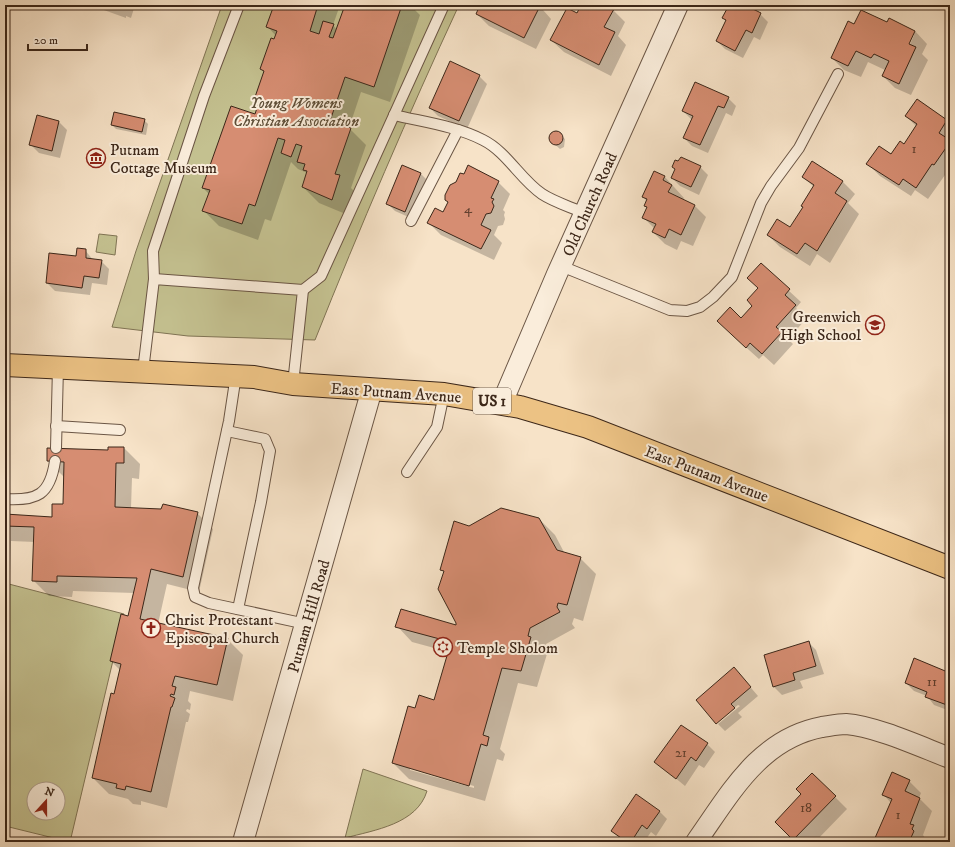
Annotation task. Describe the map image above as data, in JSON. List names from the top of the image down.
{
  "streets": {
    "main road": ["East Putnam Avenue", "US 1"],
    "street": ["Old Church Road", "Putnam Hill Road"]
  },
  "crossings": [
    ["Old Church Road", "East Putnam Avenue"],
    ["East Putnam Avenue", "Putnam Hill Road"]
  ],
  "parks": ["Young Womens Christian Association"],
  "places": {
    "museum": ["Putnam Cottage Museum"],
    "school or university": ["Greenwich High School"],
    "church": ["Christ Protestant Episcopal Church"],
    "synagogue": ["Temple Sholom"]
  },
  "house_numbers": [
    "1",
    "4",
    "11",
    "21",
    "18",
    "1"
  ],
  "scale_bar": "20 m",
  "north": "top"
}
